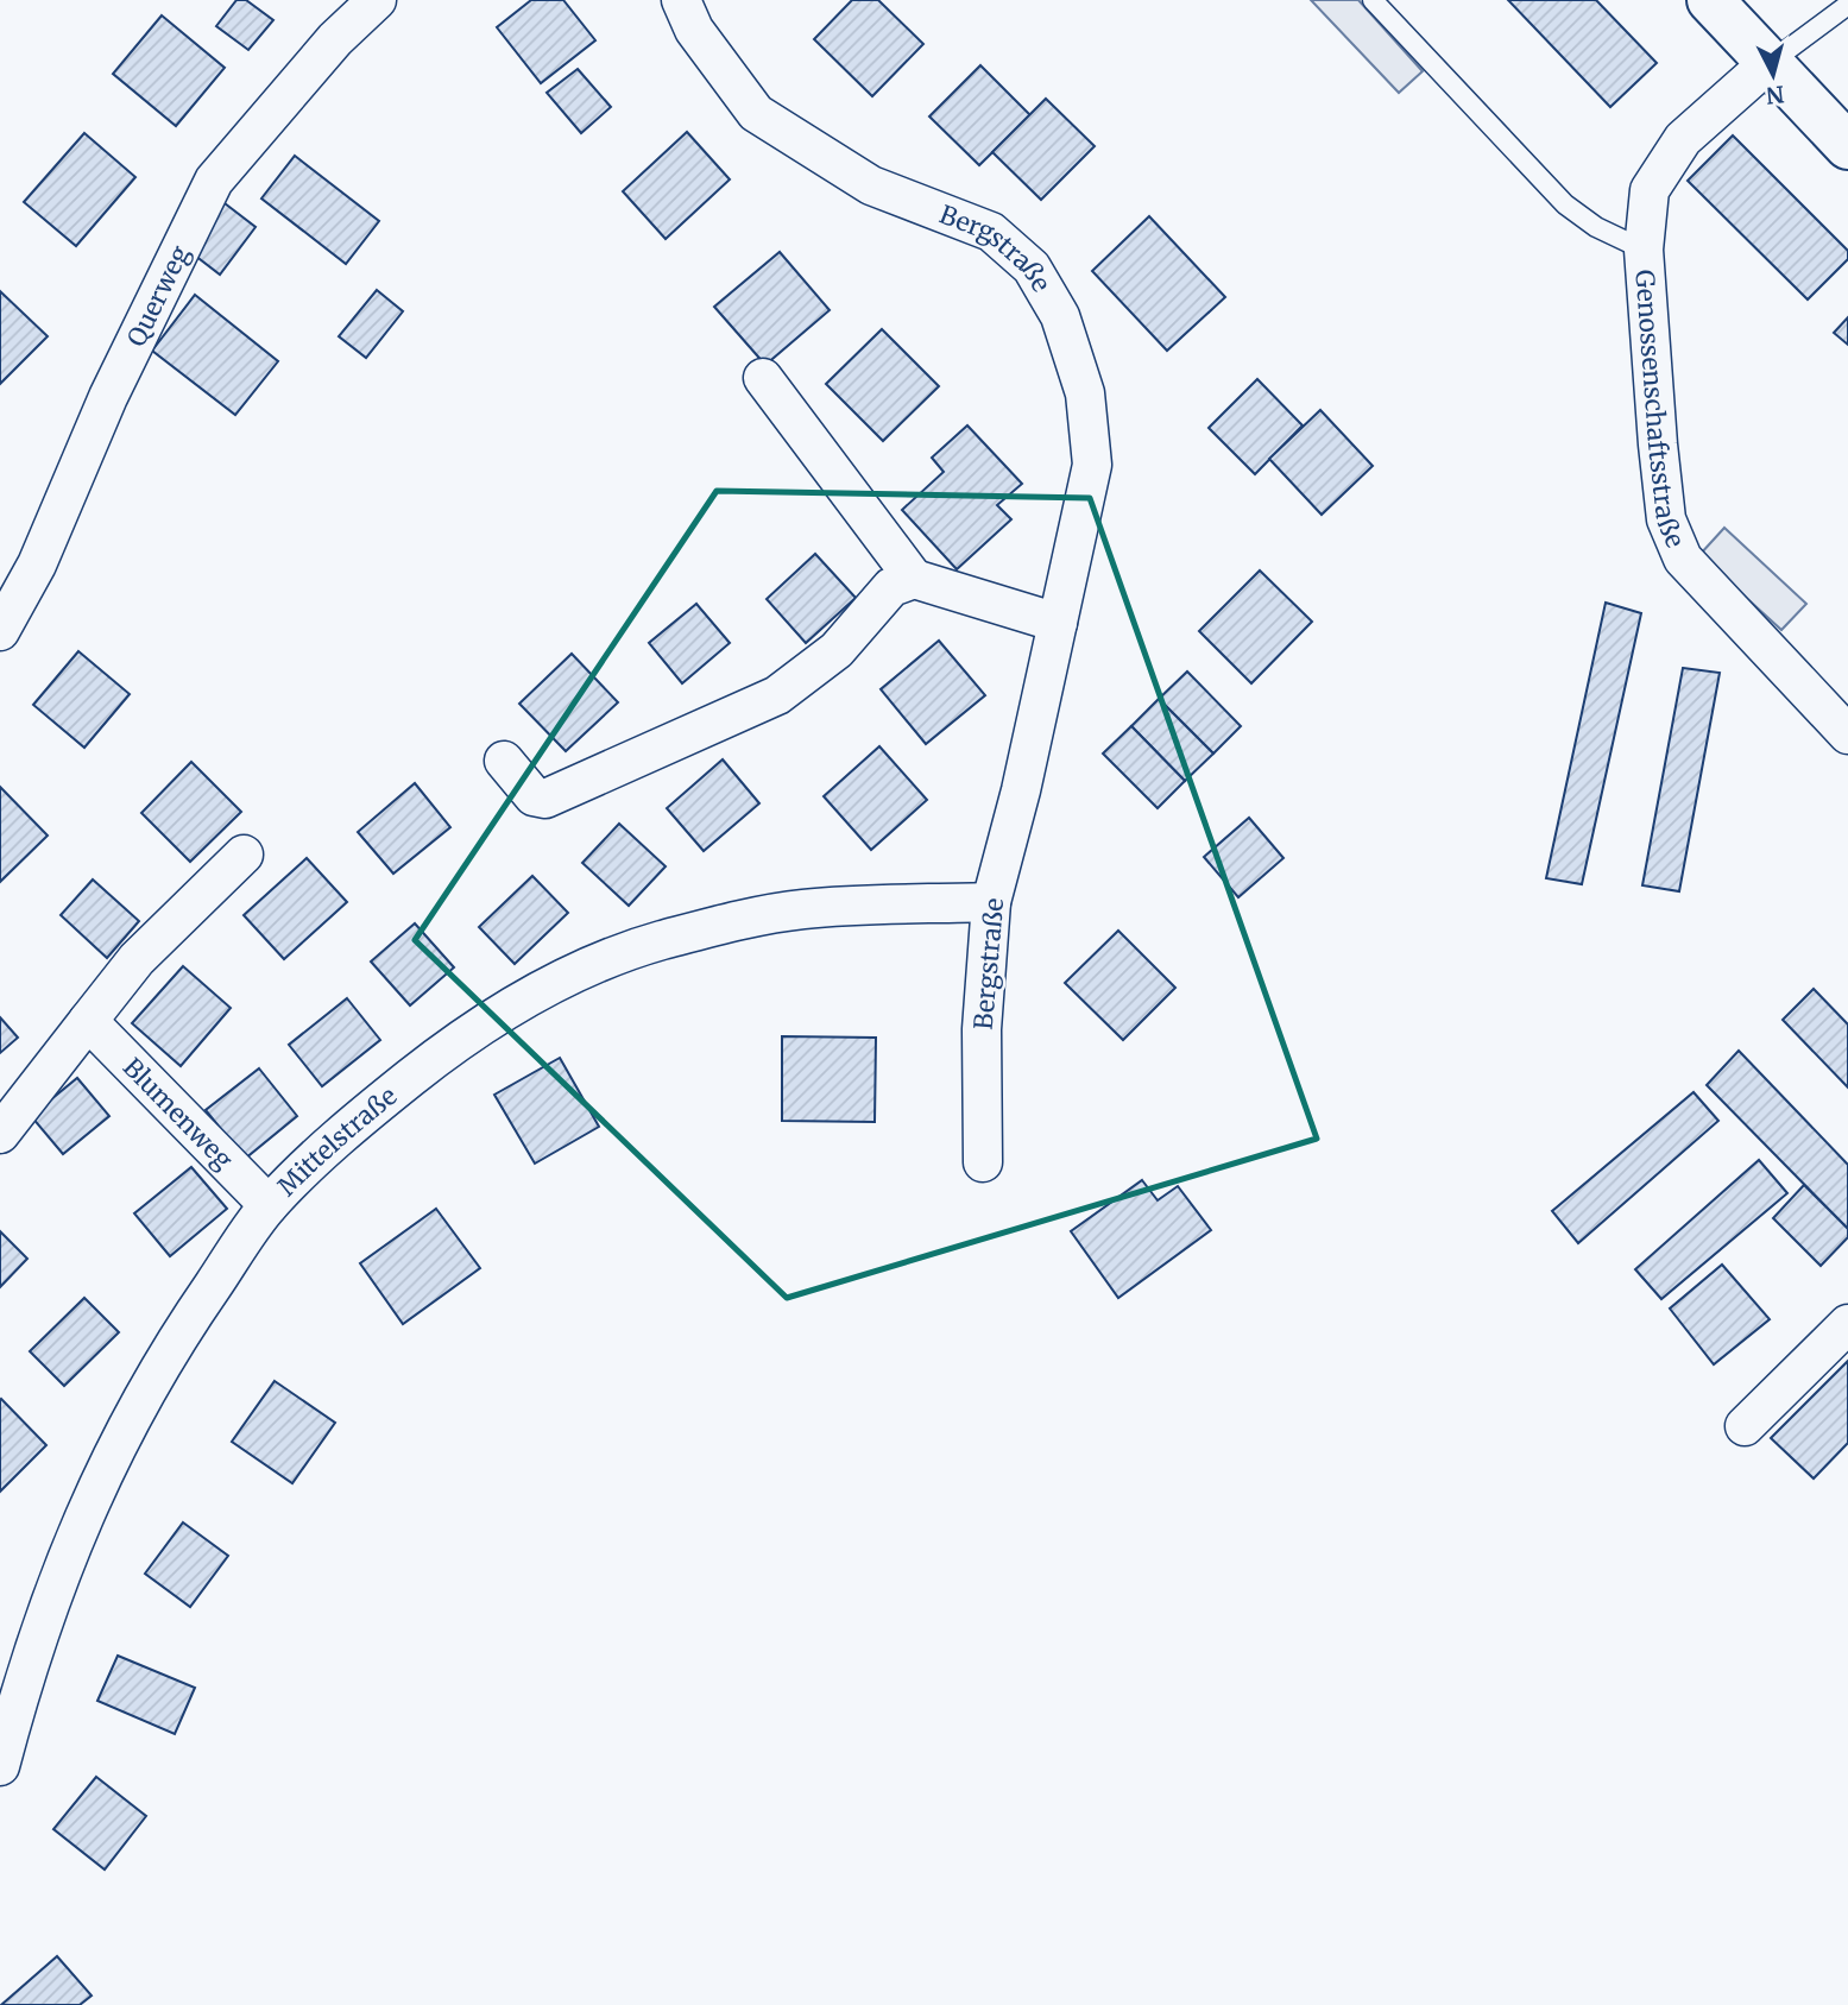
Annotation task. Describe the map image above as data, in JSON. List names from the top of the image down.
{
  "streets": {
    "street": [
      "Bergstraße",
      "Querweg",
      "Genossenschaftsstraße",
      "Blumenweg",
      "Mittelstraße"
    ]
  },
  "crossings": [
    ["Bergstraße", "Mittelstraße"],
    ["Blumenweg", "Mittelstraße"]
  ],
  "north": "bottom"
}
